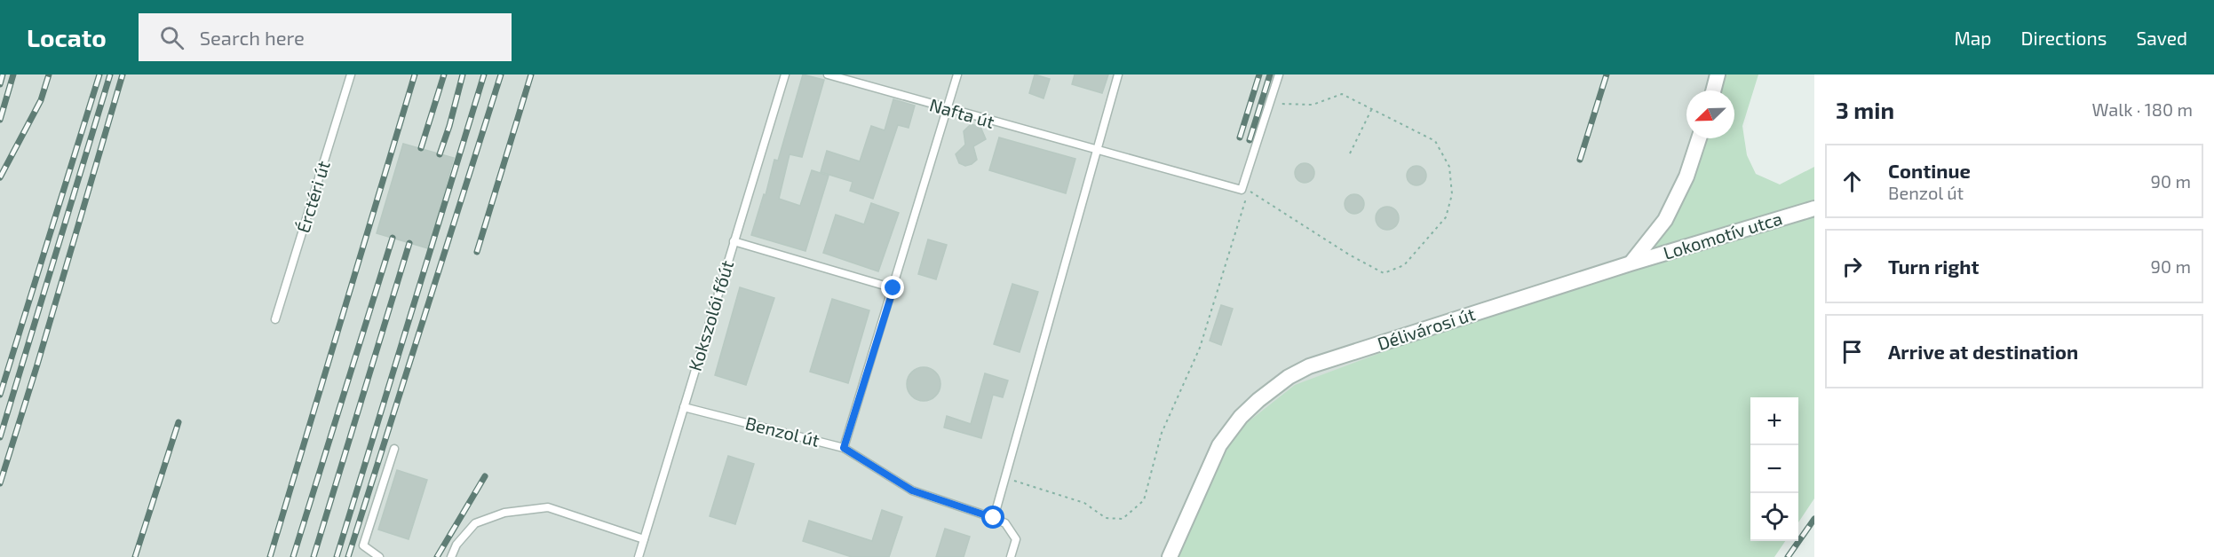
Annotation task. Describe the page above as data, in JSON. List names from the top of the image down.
{
  "streets": {
    "street": ["Lokomotív utca", "Délivárosi út"],
    "lane": [
      "Nafta út",
      "Érctéri út",
      "Kokszolói főút",
      "Benzol út"
    ]
  },
  "crossings": [
    ["Lokomotív utca", "Délivárosi út"],
    ["Kokszolói főút", "Benzol út"]
  ],
  "north": "bottom left",
  "page": {
    "header": "Locato",
    "search": "Search here",
    "nav": ["Map", "Directions", "Saved"],
    "heading": ["3 min", "Walk · 180 m"],
    "list": [
      ["Continue", "Benzol út", "90 m"],
      ["Turn right", "90 m"],
      "Arrive at destination"
    ],
    "map_buttons": ["+", "−"]
  }
}
